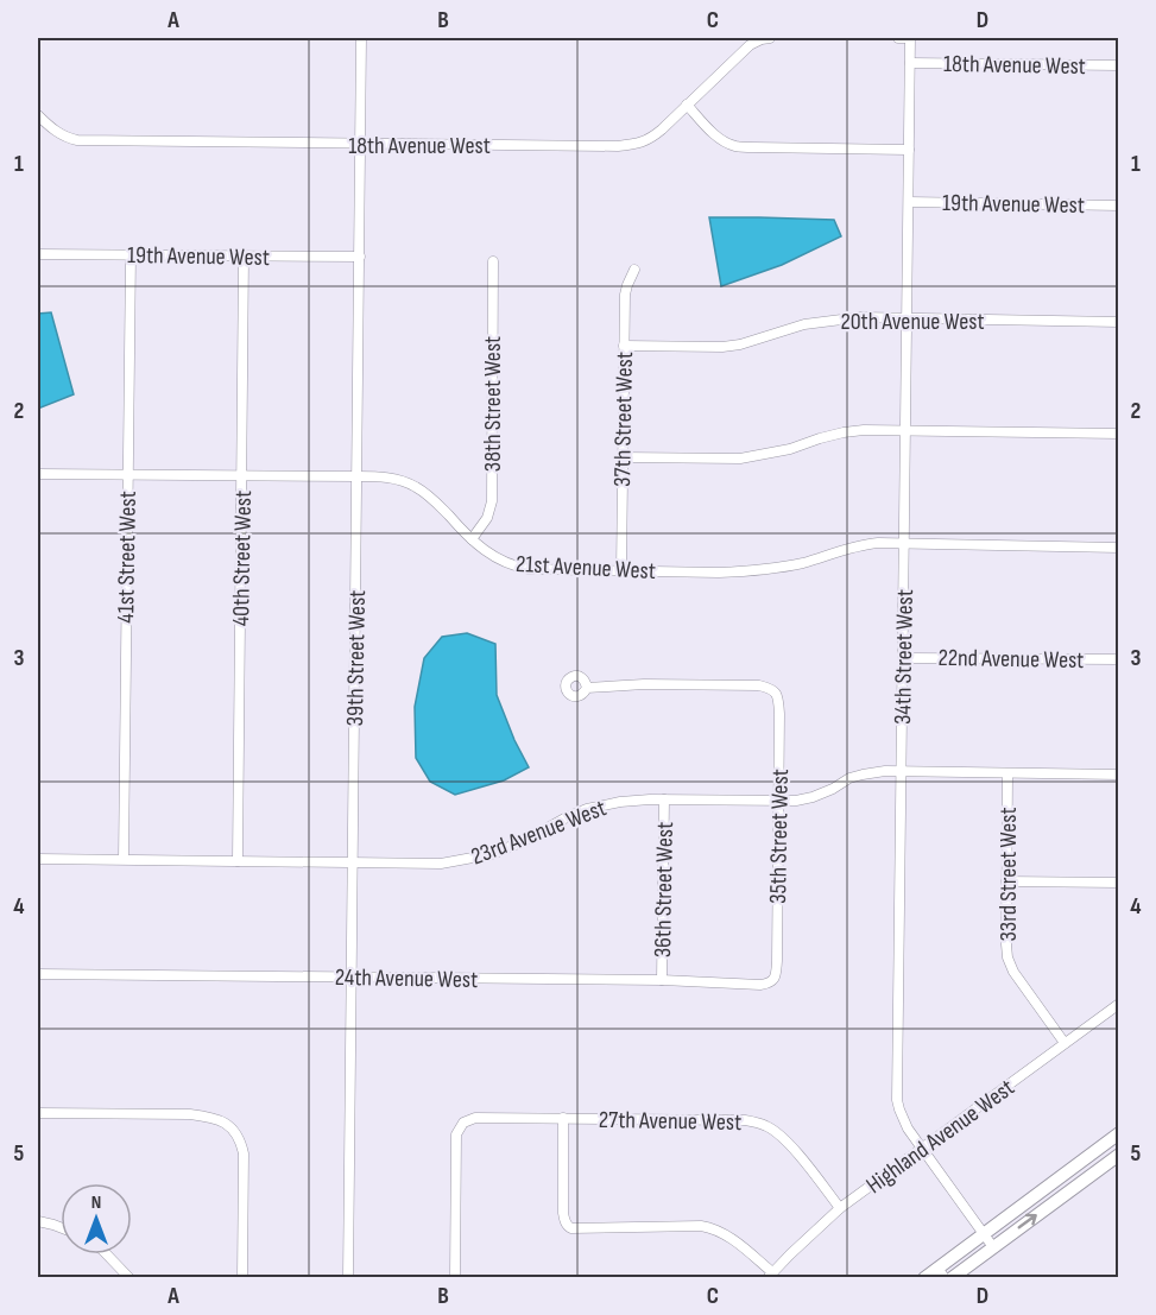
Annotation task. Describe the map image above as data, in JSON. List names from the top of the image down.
{
  "streets": {
    "street": [
      "18th Avenue West",
      "19th Avenue West",
      "20th Avenue West",
      "38th Street West",
      "37th Street West",
      "41st Street West",
      "40th Street West",
      "21st Avenue West",
      "34th Street West",
      "39th Street West",
      "22nd Avenue West",
      "23rd Avenue West",
      "35th Street West",
      "33rd Street West",
      "36th Street West",
      "24th Avenue West",
      "27th Avenue West",
      "Highland Avenue West"
    ]
  },
  "crossings": [
    ["18th Avenue West", "34th Street West"],
    ["18th Avenue West", "39th Street West"],
    ["19th Avenue West", "41st Street West"],
    ["19th Avenue West", "40th Street West"],
    ["19th Avenue West", "34th Street West"],
    ["19th Avenue West", "39th Street West"],
    ["20th Avenue West", "37th Street West"],
    ["20th Avenue West", "34th Street West"],
    ["38th Street West", "21st Avenue West"],
    ["37th Street West", "21st Avenue West"],
    ["41st Street West", "21st Avenue West"],
    ["41st Street West", "23rd Avenue West"],
    ["40th Street West", "21st Avenue West"],
    ["40th Street West", "23rd Avenue West"],
    ["21st Avenue West", "34th Street West"],
    ["21st Avenue West", "39th Street West"],
    ["34th Street West", "22nd Avenue West"],
    ["34th Street West", "23rd Avenue West"],
    ["34th Street West", "Highland Avenue West"],
    ["39th Street West", "23rd Avenue West"],
    ["39th Street West", "24th Avenue West"],
    ["23rd Avenue West", "35th Street West"],
    ["23rd Avenue West", "33rd Street West"],
    ["23rd Avenue West", "36th Street West"],
    ["35th Street West", "24th Avenue West"],
    ["33rd Street West", "Highland Avenue West"],
    ["36th Street West", "24th Avenue West"],
    ["27th Avenue West", "Highland Avenue West"]
  ],
  "north": "top",
  "grid": {
    "columns": [
      "A",
      "B",
      "C",
      "D"
    ],
    "rows": [
      "1",
      "2",
      "3",
      "4",
      "5"
    ]
  }
}
